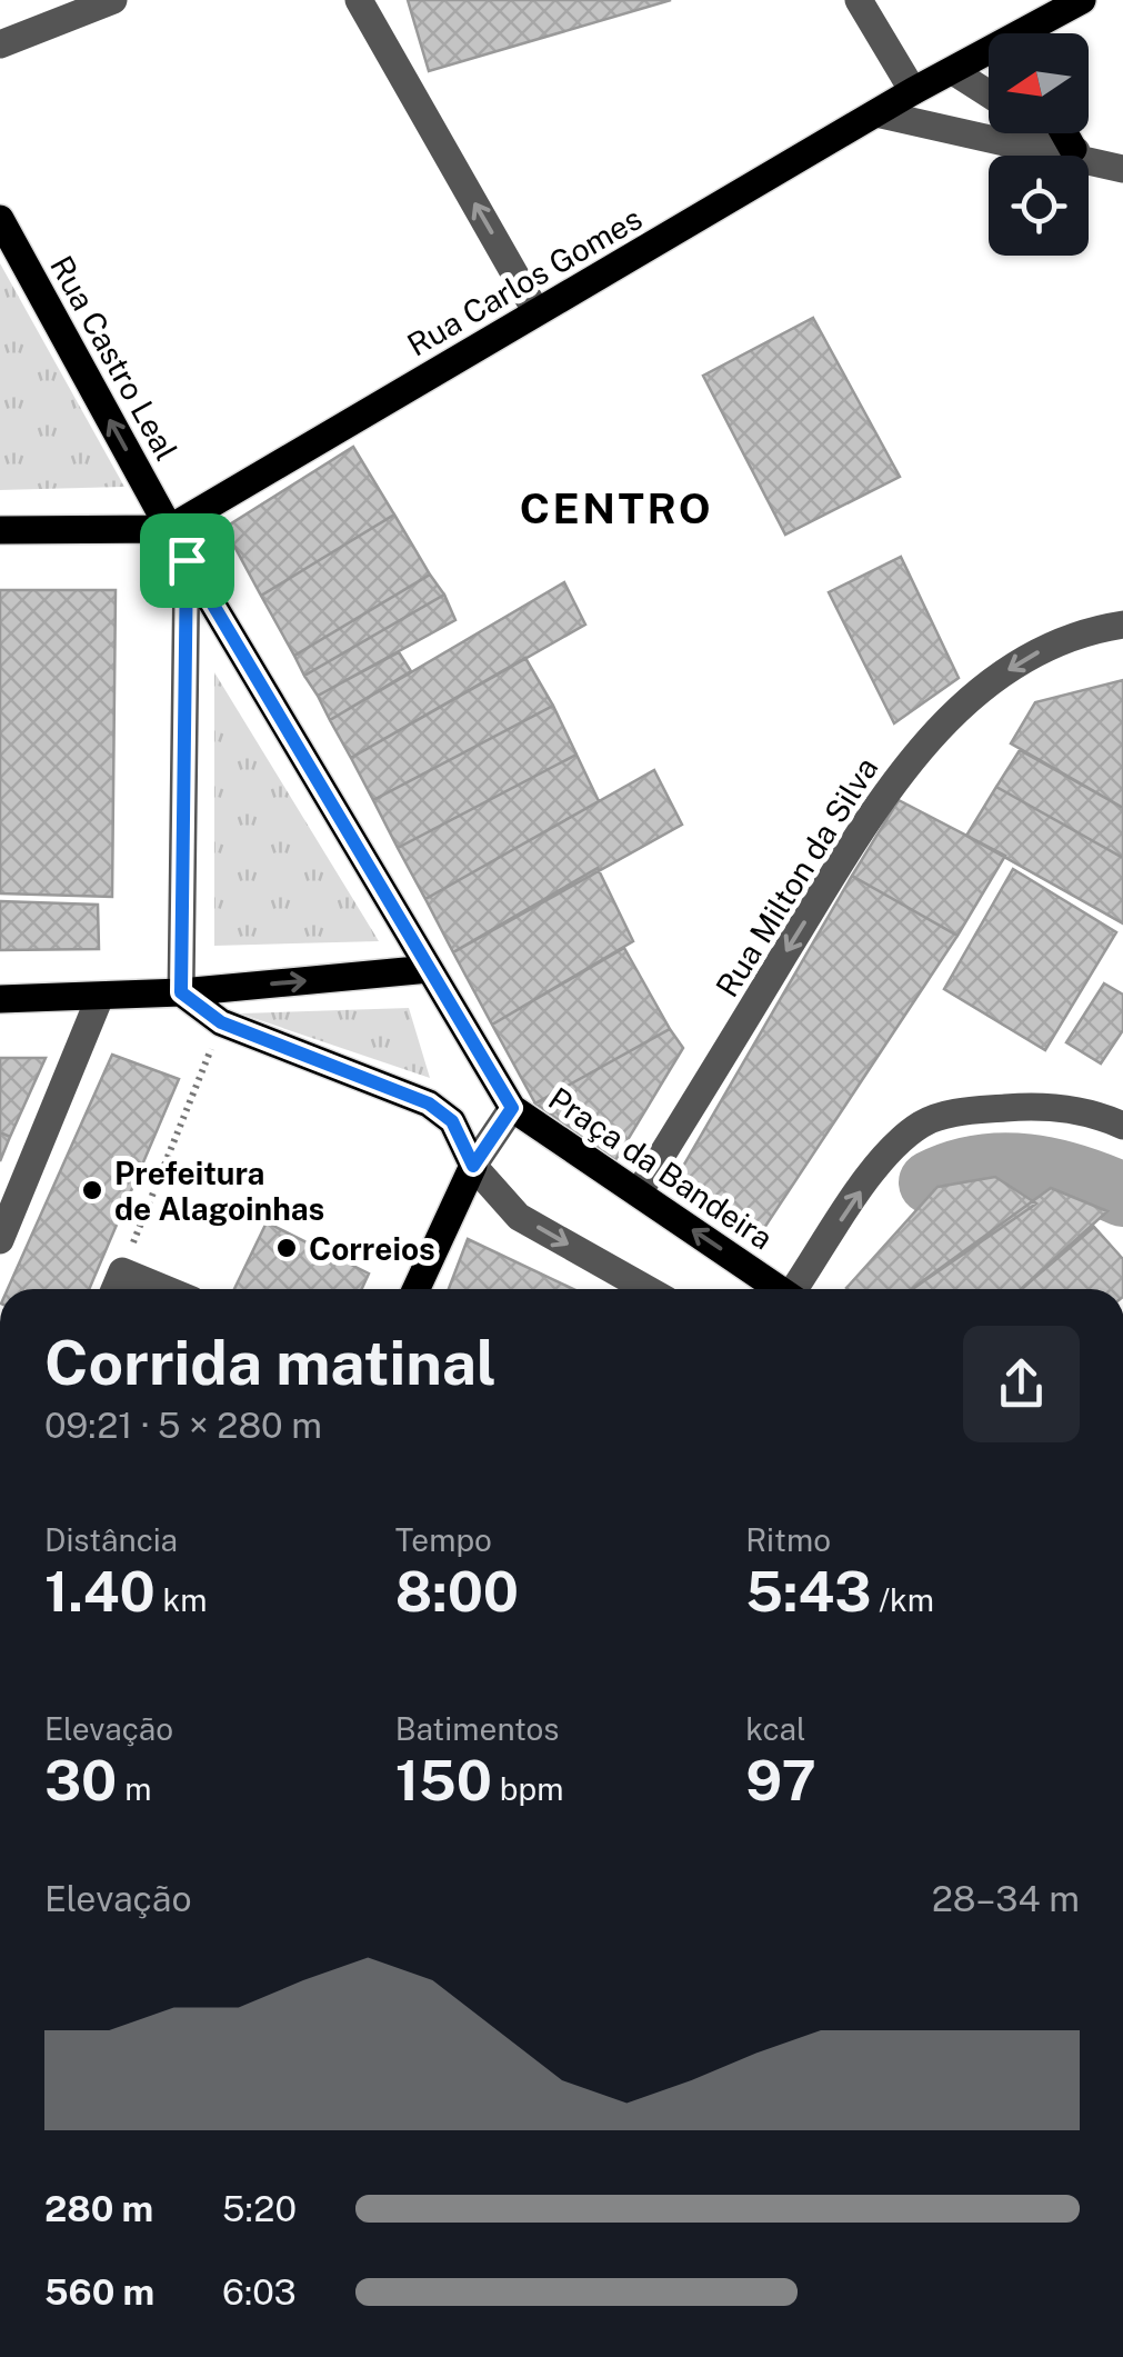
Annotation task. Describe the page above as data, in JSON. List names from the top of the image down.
{
  "streets": {
    "main road": ["Rua Carlos Gomes", "Rua Castro Leal", "Praça da Bandeira"],
    "street": ["Rua Milton da Silva"]
  },
  "crossings": [
    ["Rua Carlos Gomes", "Rua Castro Leal"],
    ["Rua Carlos Gomes", "Praça da Bandeira"],
    ["Rua Castro Leal", "Praça da Bandeira"],
    ["Rua Milton da Silva", "Praça da Bandeira"]
  ],
  "one_way": ["Rua Castro Leal", "Rua Milton da Silva"],
  "districts": ["CENTRO"],
  "places": ["Prefeitura de Alagoinhas", "Correios"],
  "north": "left",
  "page": {
    "heading": ["Corrida matinal", "09:21 · 5 × 280 m"],
    "stats": [
      ["Distância", "1.40 km"],
      ["Tempo", "8:00"],
      ["Ritmo", "5:43 /km"],
      ["Elevação", "30 m"],
      ["Batimentos", "150 bpm"],
      ["kcal", "97"]
    ],
    "chart": ["Elevação", "28–34 m"],
    "list": [
      {
        "name": "280 m",
        "note": "5:20"
      },
      {
        "name": "560 m",
        "note": "6:03"
      }
    ]
  }
}
